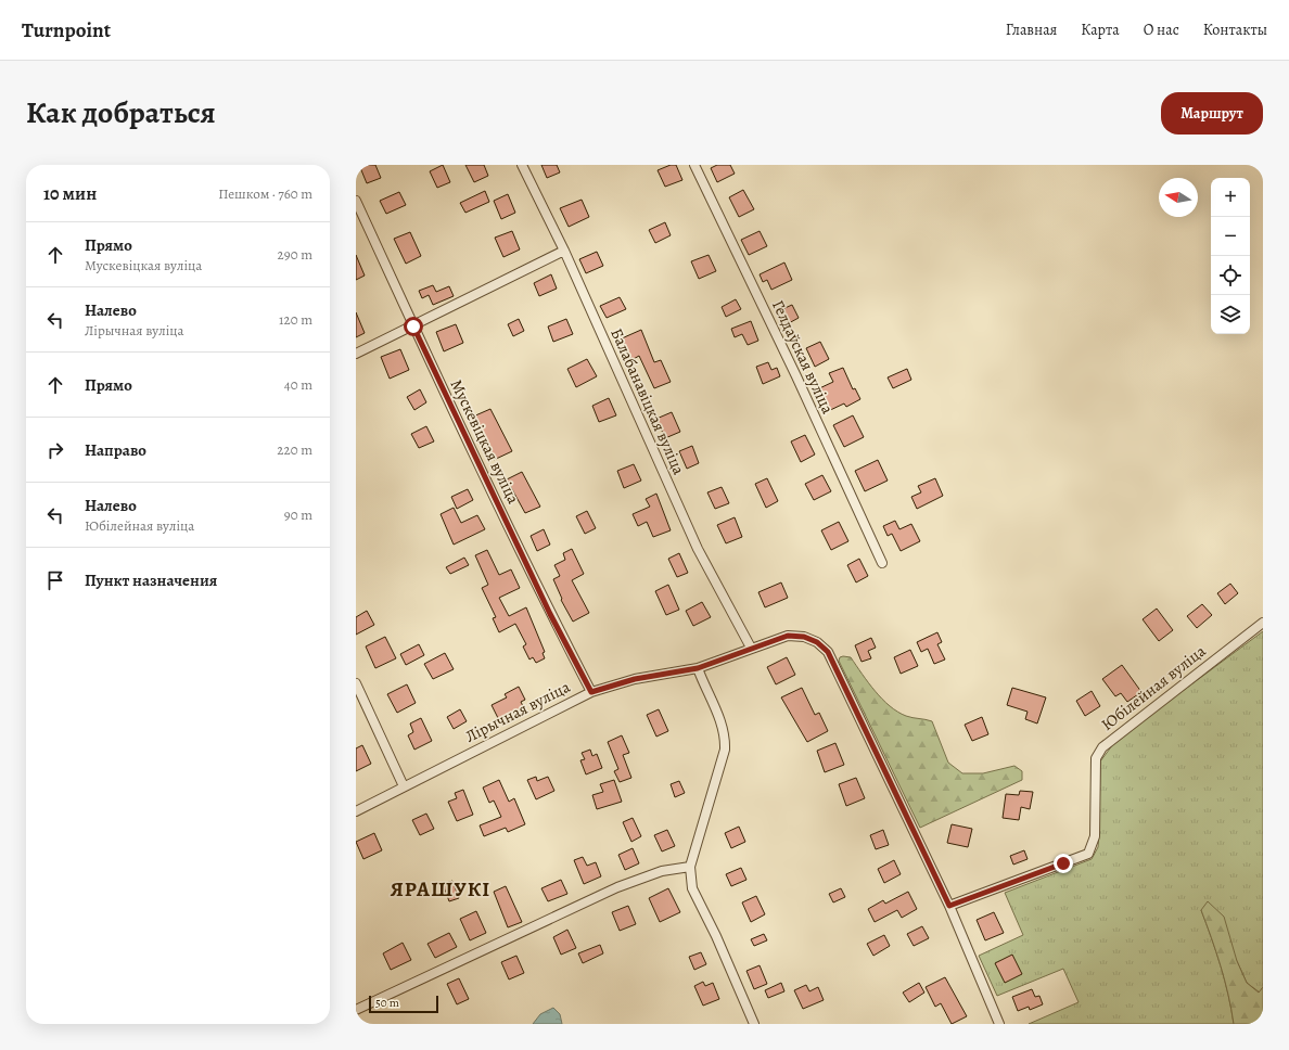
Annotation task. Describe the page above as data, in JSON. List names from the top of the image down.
{
  "streets": {
    "street": [
      "Гелдаўская вуліца",
      "Балабанавіцкая вуліца",
      "Мускевіцкая вуліца",
      "Юбілейная вуліца",
      "Лірычная вуліца"
    ]
  },
  "crossings": [
    ["Балабанавіцкая вуліца", "Лірычная вуліца"],
    ["Мускевіцкая вуліца", "Лірычная вуліца"],
    ["Юбілейная вуліца", "Лірычная вуліца"]
  ],
  "districts": ["ЯРАШУКІ"],
  "scale_bar": "50 m",
  "north": "left",
  "page": {
    "header": "Turnpoint",
    "nav": [
      "Главная",
      "Карта",
      "О нас",
      "Контакты"
    ],
    "title": "Как добраться",
    "buttons": "Маршрут",
    "heading": ["10 мин", "Пешком · 760 m"],
    "map_buttons": ["+", "−"],
    "list": [
      ["Прямо", "Мускевіцкая вуліца", "290 m"],
      ["Налево", "Лірычная вуліца", "120 m"],
      ["Прямо", "40 m"],
      ["Направо", "220 m"],
      ["Налево", "Юбілейная вуліца", "90 m"],
      "Пункт назначения"
    ],
    "scale": "50 m"
  }
}
